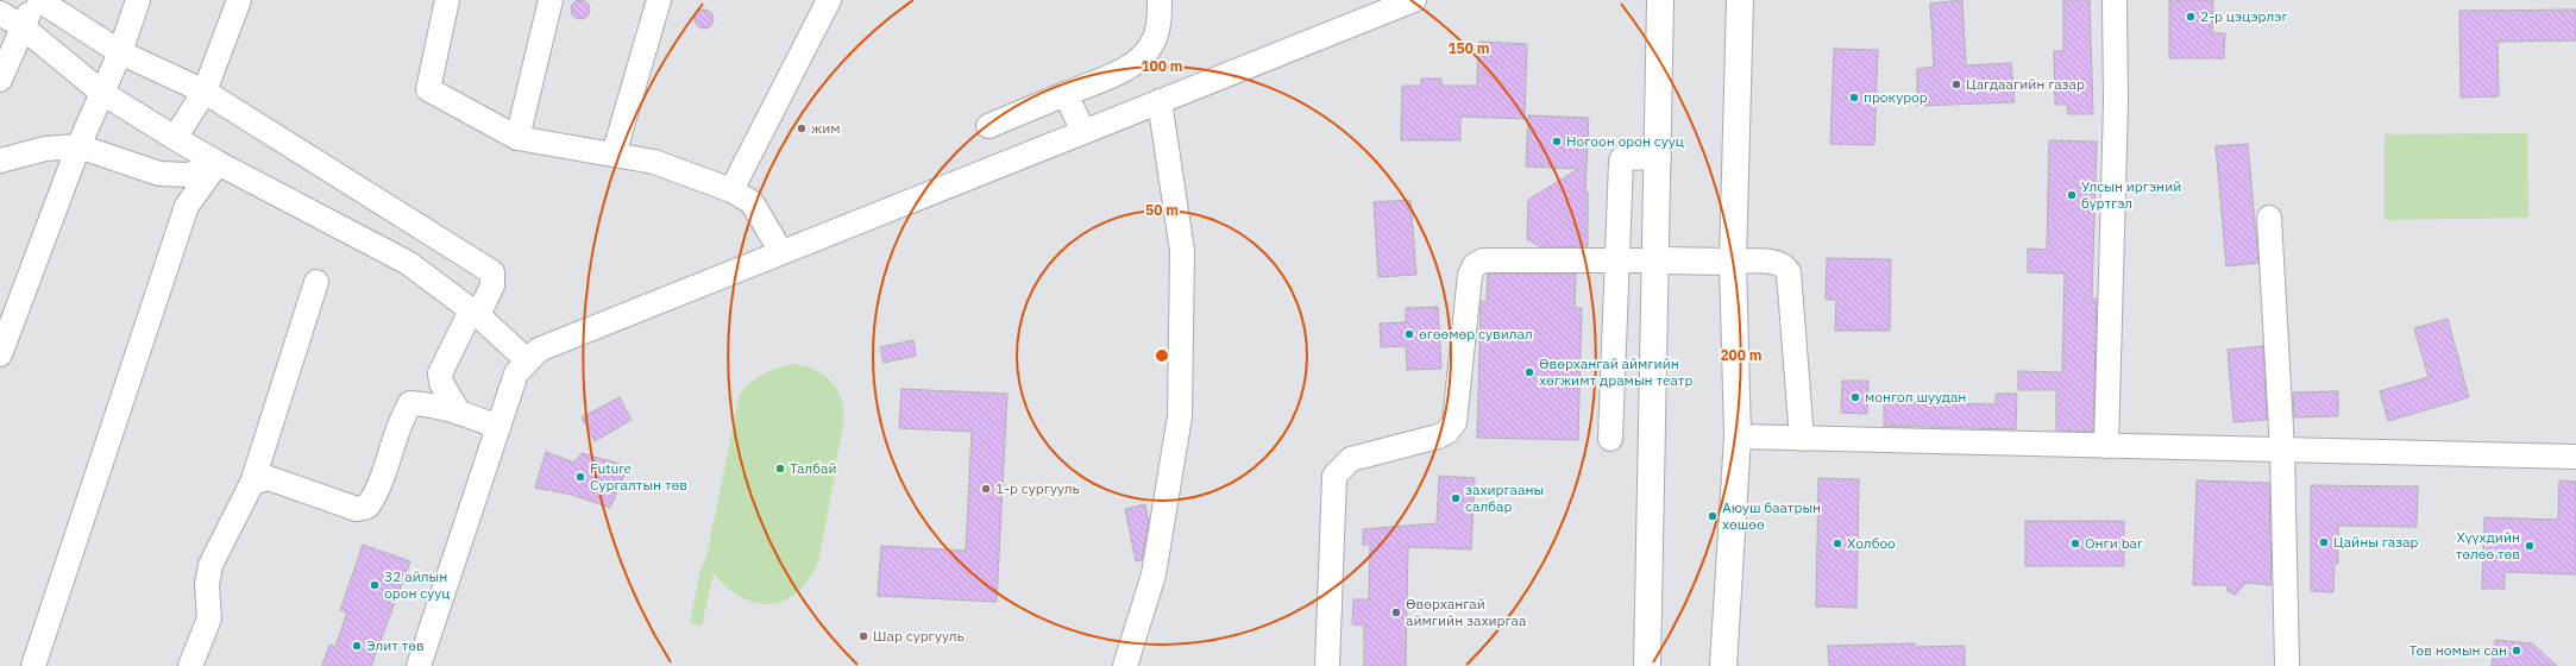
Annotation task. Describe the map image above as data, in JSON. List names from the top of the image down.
{
  "places": [
    "2-р цэцэрлэг",
    "Цагдаагийн газар",
    "прокурор",
    "жим",
    "Ногоон орон сууц",
    "Улсын иргэний бүртгэл",
    "өгөөмөр сувилал",
    "Өвөрхангай аймгийн хөгжимт драмын театр",
    "монгол шуудан",
    "Талбай",
    "Future Сургалтын төв",
    "1-р сургууль",
    "захиргааны салбар",
    "Аюуш баатрын хөшөө",
    "Цайны газар",
    "Холбоо",
    "Онги bar",
    "Хүүхдийн төлөө төв",
    "32 айлын орон сууц",
    "Өвөрхангай аймгийн захиргаа",
    "Шар сургууль",
    "Элит төв",
    "Төв номын сан"
  ],
  "rings": [
    "150 m",
    "100 m",
    "50 m",
    "200 m"
  ]
}
